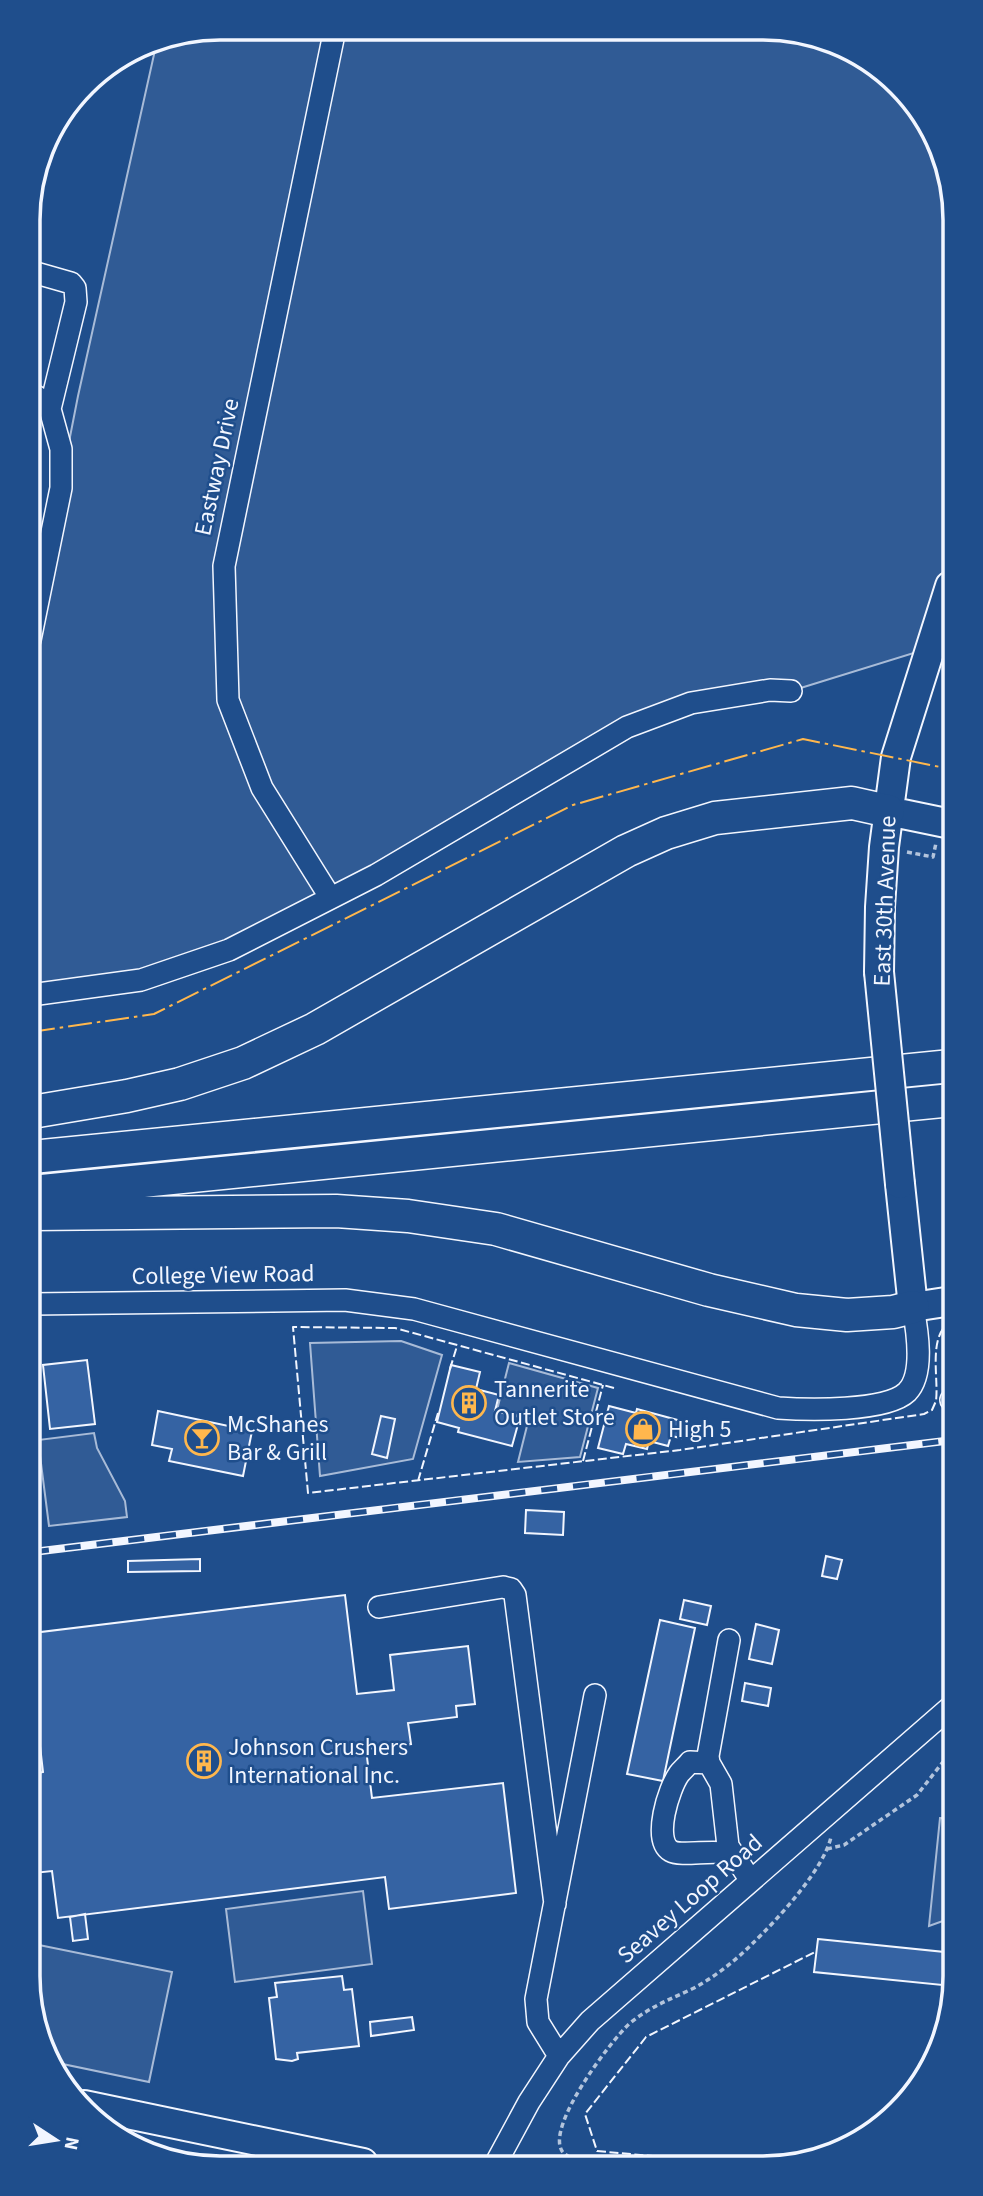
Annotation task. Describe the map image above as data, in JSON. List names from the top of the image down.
{
  "streets": {
    "main road": ["East 30th Avenue"],
    "street": ["Eastway Drive", "College View Road", "Seavey Loop Road"]
  },
  "crossings": [
    ["East 30th Avenue", "College View Road"]
  ],
  "places": {
    "building": ["Tannerite Outlet Store", "Johnson Crushers International Inc."],
    "shop": ["High 5"],
    "bar": ["McShanes Bar & Grill"]
  },
  "north": "right"
}
